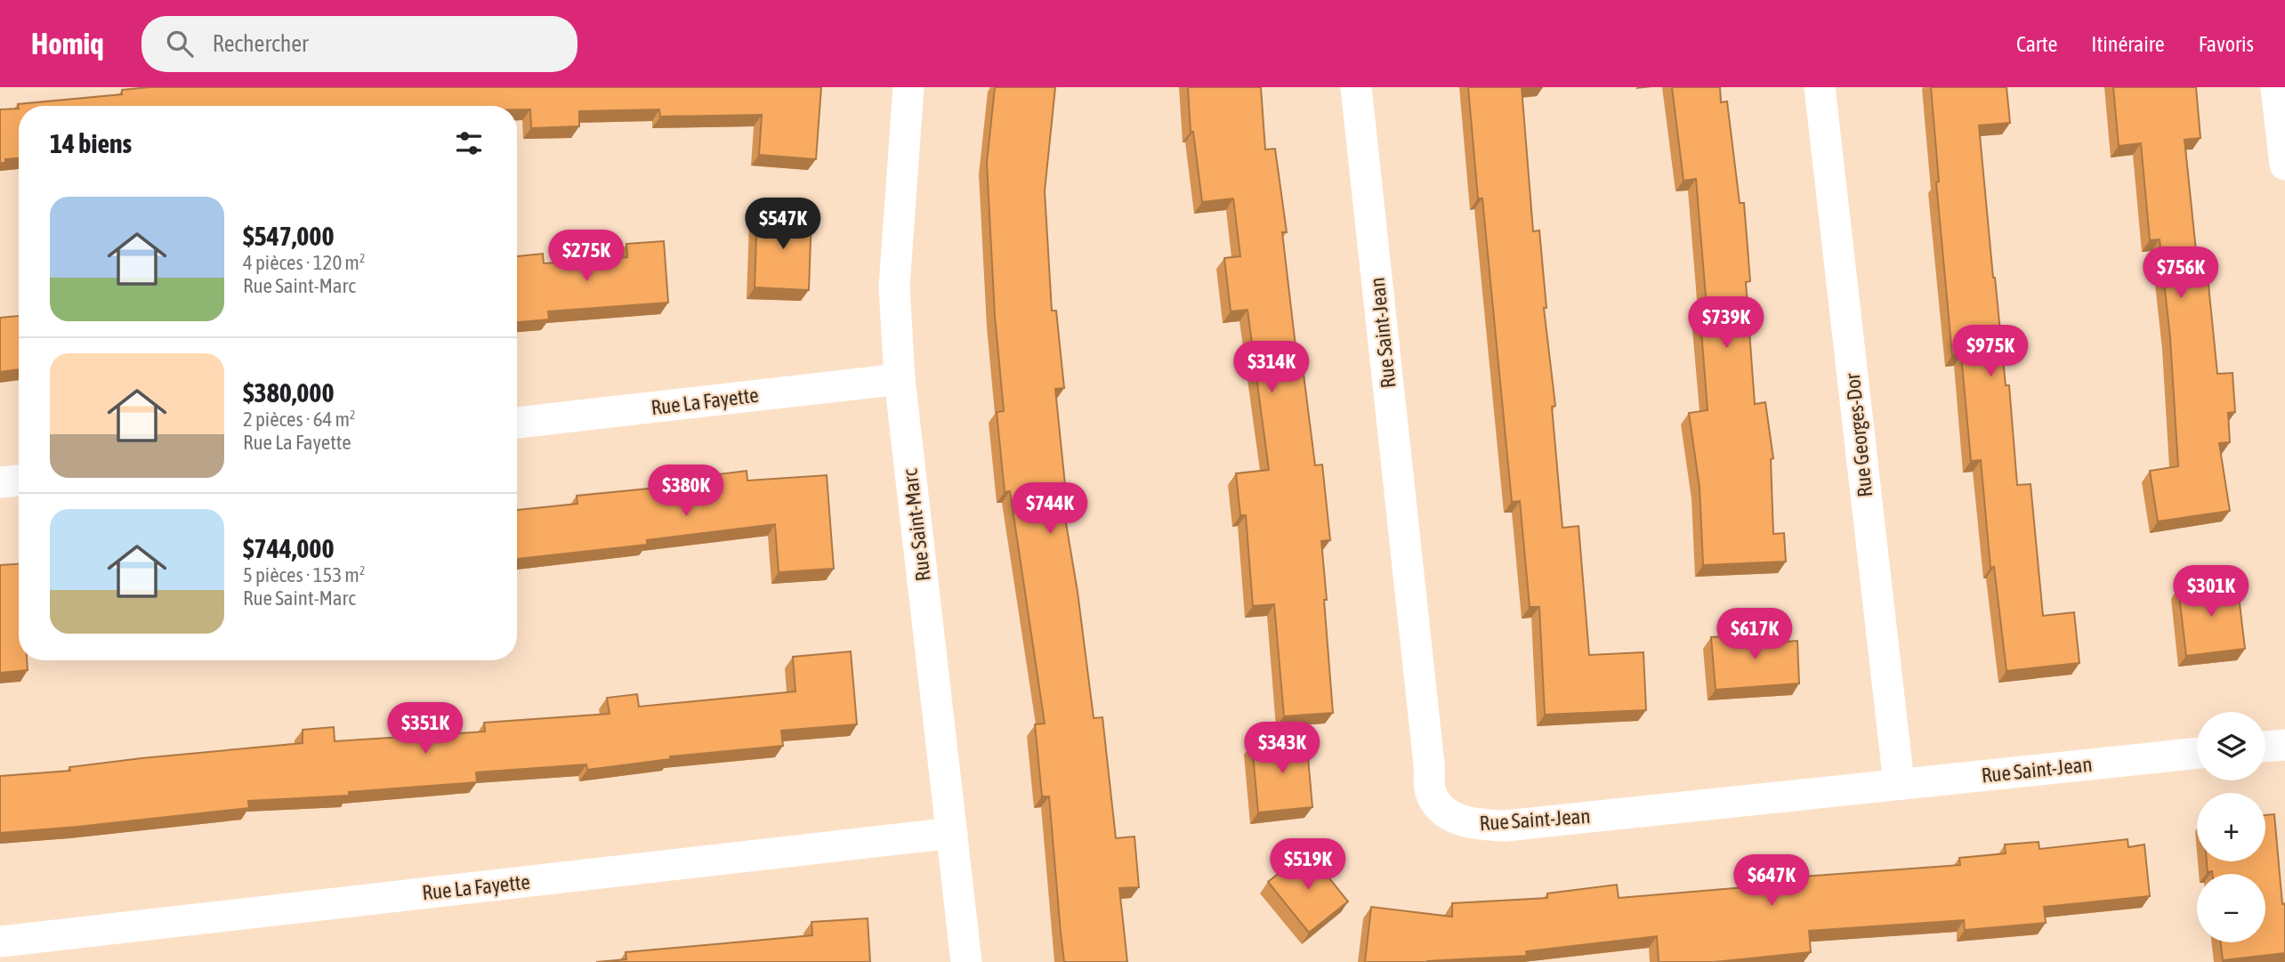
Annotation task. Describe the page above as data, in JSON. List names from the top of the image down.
{
  "streets": {
    "street": [
      "Rue Saint-Jean",
      "Rue La Fayette",
      "Rue Georges-Dor",
      "Rue Saint-Marc"
    ]
  },
  "crossings": [
    ["Rue Saint-Jean", "Rue Georges-Dor"],
    ["Rue La Fayette", "Rue Saint-Marc"]
  ],
  "page": {
    "header": "Homiq",
    "search": "Rechercher",
    "nav": ["Carte", "Itinéraire", "Favoris"],
    "heading": "14 biens",
    "list": [
      {
        "name": "$547,000",
        "note": "4 pièces · 120 m² · Rue Saint-Marc"
      },
      {
        "name": "$380,000",
        "note": "2 pièces · 64 m² · Rue La Fayette"
      },
      {
        "name": "$744,000",
        "note": "5 pièces · 153 m² · Rue Saint-Marc"
      }
    ],
    "price": [
      "$547K",
      "$275K",
      "$756K",
      "$739K",
      "$975K",
      "$314K",
      "$380K",
      "$744K",
      "$301K",
      "$617K",
      "$351K",
      "$343K",
      "$519K",
      "$647K"
    ],
    "map_buttons": ["+", "−"]
  }
}
